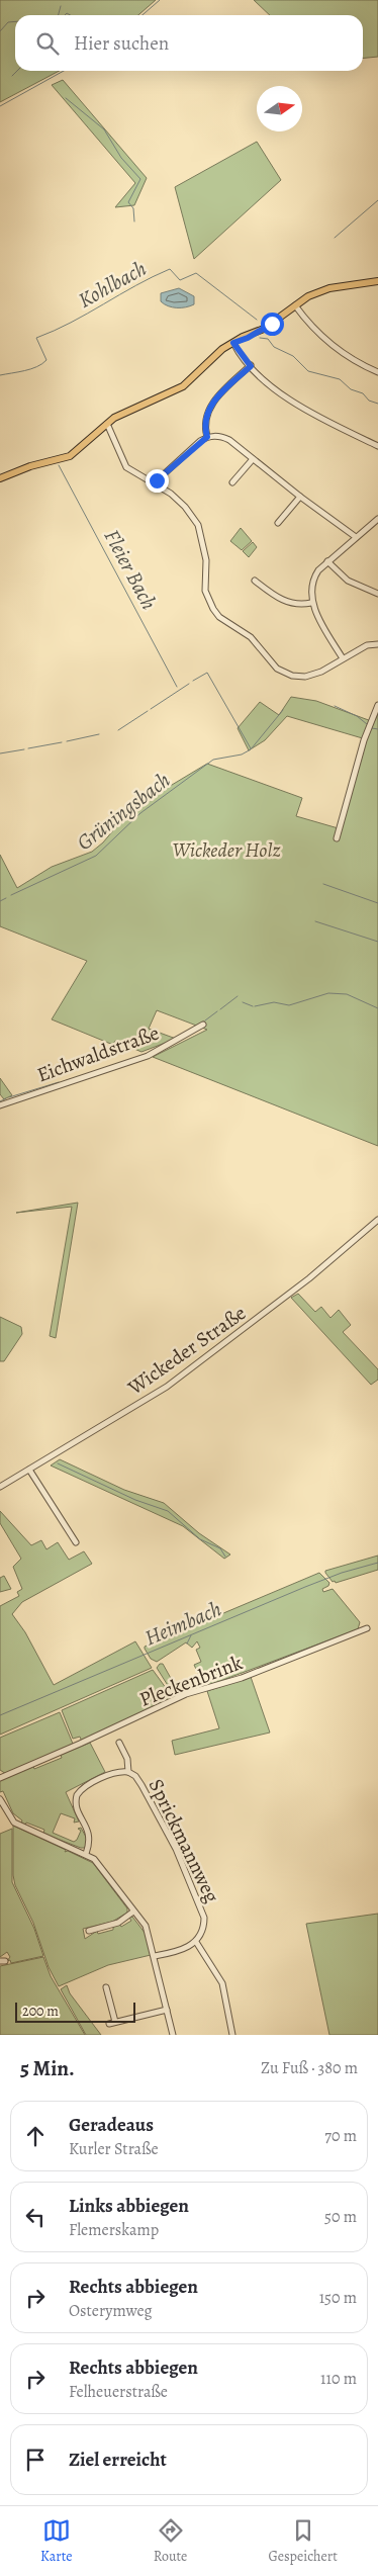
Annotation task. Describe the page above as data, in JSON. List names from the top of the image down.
{
  "streets": {
    "street": [
      "Eichwaldstraße",
      "Wickeder Straße",
      "Pleckenbrink",
      "Sprickmannweg"
    ]
  },
  "water": [
    "Kohlbach",
    "Fleier Bach",
    "Grüningsbach",
    "Heimbach"
  ],
  "parks": ["Wickeder Holz"],
  "scale_bar": "200 m",
  "north": "right",
  "page": {
    "search": "Hier suchen",
    "scale": "200 m",
    "heading": ["5 Min.", "Zu Fuß · 380 m"],
    "list": [
      ["Geradeaus", "Kurler Straße", "70 m"],
      ["Links abbiegen", "Flemerskamp", "50 m"],
      ["Rechts abbiegen", "Osterymweg", "150 m"],
      ["Rechts abbiegen", "Felheuerstraße", "110 m"],
      "Ziel erreicht"
    ],
    "nav": ["Karte", "Route", "Gespeichert"]
  }
}
